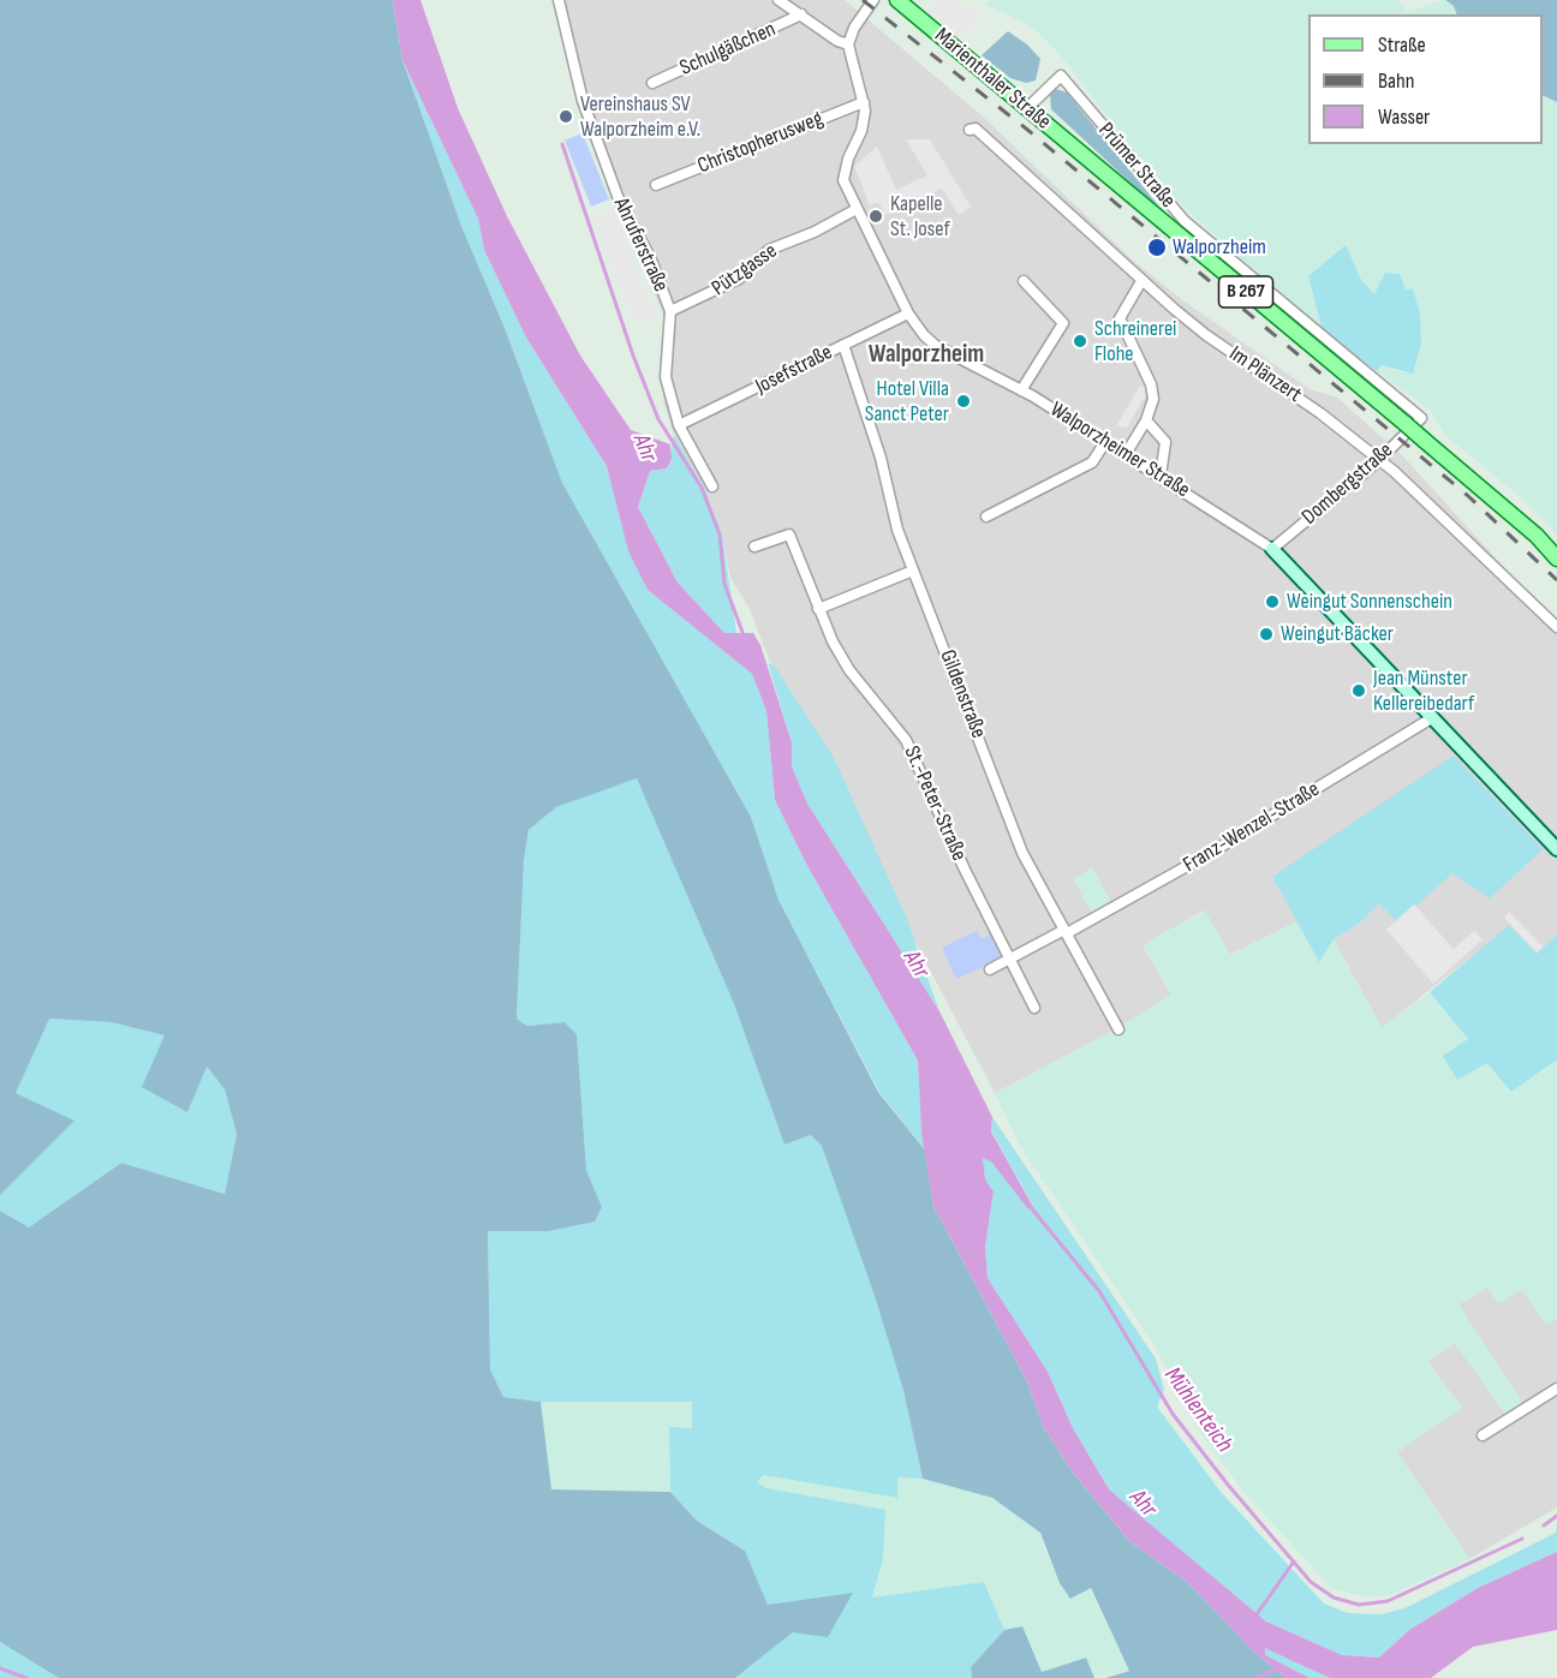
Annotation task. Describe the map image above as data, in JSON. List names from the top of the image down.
{
  "streets": {
    "main road": ["Marienthaler Straße", "B 267"],
    "street": [
      "Schulgäßchen",
      "Christopherusweg",
      "Prümer Straße",
      "Ahruferstraße",
      "Pützgasse",
      "Josefstraße",
      "Im Plänzert",
      "Walporzheimer Straße",
      "Dombergstraße",
      "Gildenstraße",
      "St.-Peter-Straße",
      "Franz-Wenzel-Straße"
    ]
  },
  "crossings": [
    ["Marienthaler Straße", "Prümer Straße"],
    ["Christopherusweg", "Walporzheimer Straße"],
    ["Prümer Straße", "Dombergstraße"],
    ["Ahruferstraße", "Pützgasse"],
    ["Ahruferstraße", "Josefstraße"],
    ["Pützgasse", "Walporzheimer Straße"],
    ["Josefstraße", "Walporzheimer Straße"],
    ["Josefstraße", "Gildenstraße"],
    ["Im Plänzert", "Dombergstraße"],
    ["Walporzheimer Straße", "Dombergstraße"],
    ["Walporzheimer Straße", "Franz-Wenzel-Straße"],
    ["Gildenstraße", "Franz-Wenzel-Straße"],
    ["St.-Peter-Straße", "Franz-Wenzel-Straße"]
  ],
  "districts": ["Walporzheim"],
  "water": ["Ahr", "Mühlenteich"],
  "places": [
    "Vereinshaus SV Walporzheim e.V.",
    "Kapelle St. Josef",
    "Walporzheim",
    "Schreinerei Flohe",
    "Hotel Villa Sanct Peter",
    "Weingut Sonnenschein",
    "Weingut Bäcker",
    "Jean Münster Kellereibedarf"
  ],
  "legend": ["Straße", "Bahn", "Wasser"]
}
